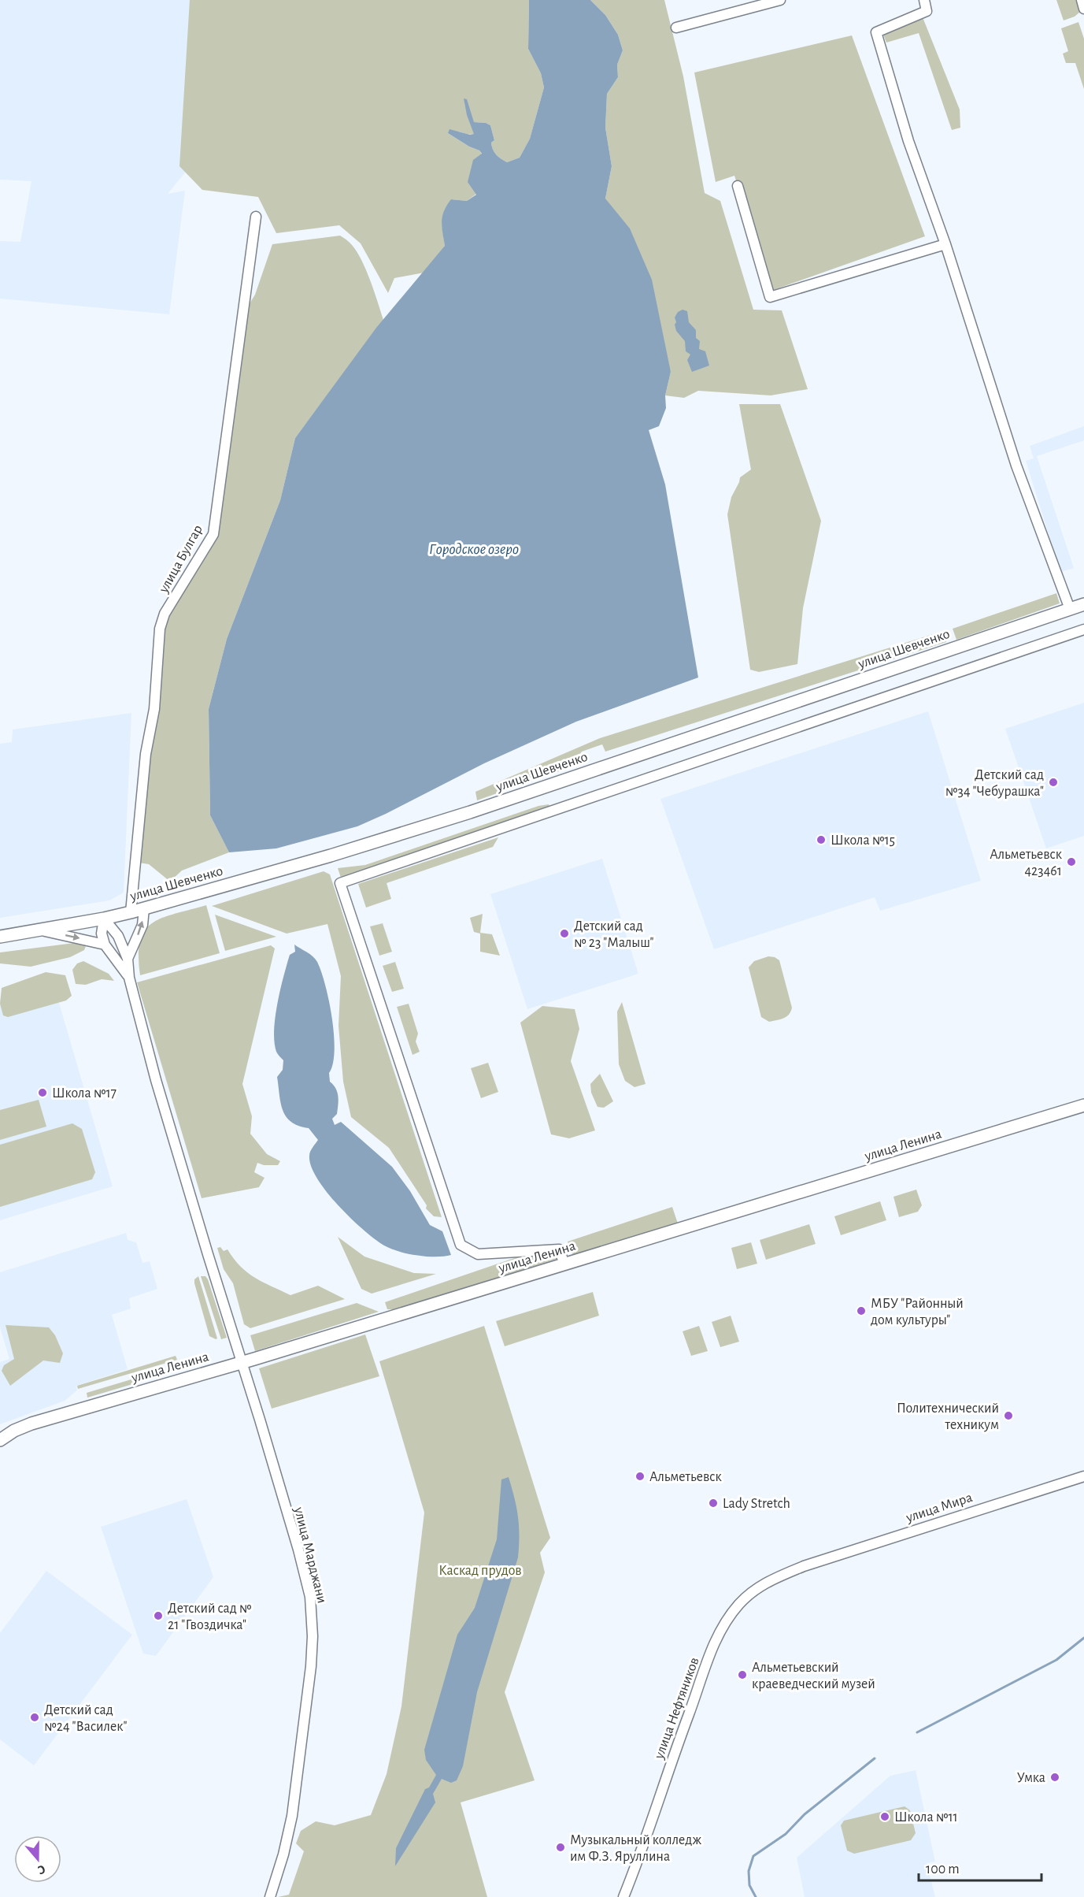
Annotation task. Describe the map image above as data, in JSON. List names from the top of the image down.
{
  "streets": {
    "main road": ["улица Шевченко", "улица Ленина"],
    "street": [
      "улица Булгар",
      "улица Мира",
      "улица Марджани",
      "улица Нефтяников"
    ]
  },
  "crossings": [
    ["улица Булгар", "улица Шевченко"],
    ["улица Ленина", "улица Марджани"],
    ["улица Мира", "улица Нефтяников"]
  ],
  "water": ["Городское озеро"],
  "parks": ["Каскад прудов"],
  "places": [
    "Детский сад №34 \"Чебурашка\"",
    "Школа №15",
    "Альметьевск 423461",
    "Детский сад № 23 \"Малыш\"",
    "Школа №17",
    "МБУ \"Районный дом культуры\"",
    "Политехнический техникум",
    "Альметьевск",
    "Lady Stretch",
    "Детский сад № 21 \"Гвоздичка\"",
    "Альметьевский краеведческий музей",
    "Детский сад №24 \"Василек\"",
    "Умка",
    "Школа №11",
    "Музыкальный колледж им Ф.З. Яруллина"
  ],
  "scale_bar": "100 m",
  "north": "bottom"
}
